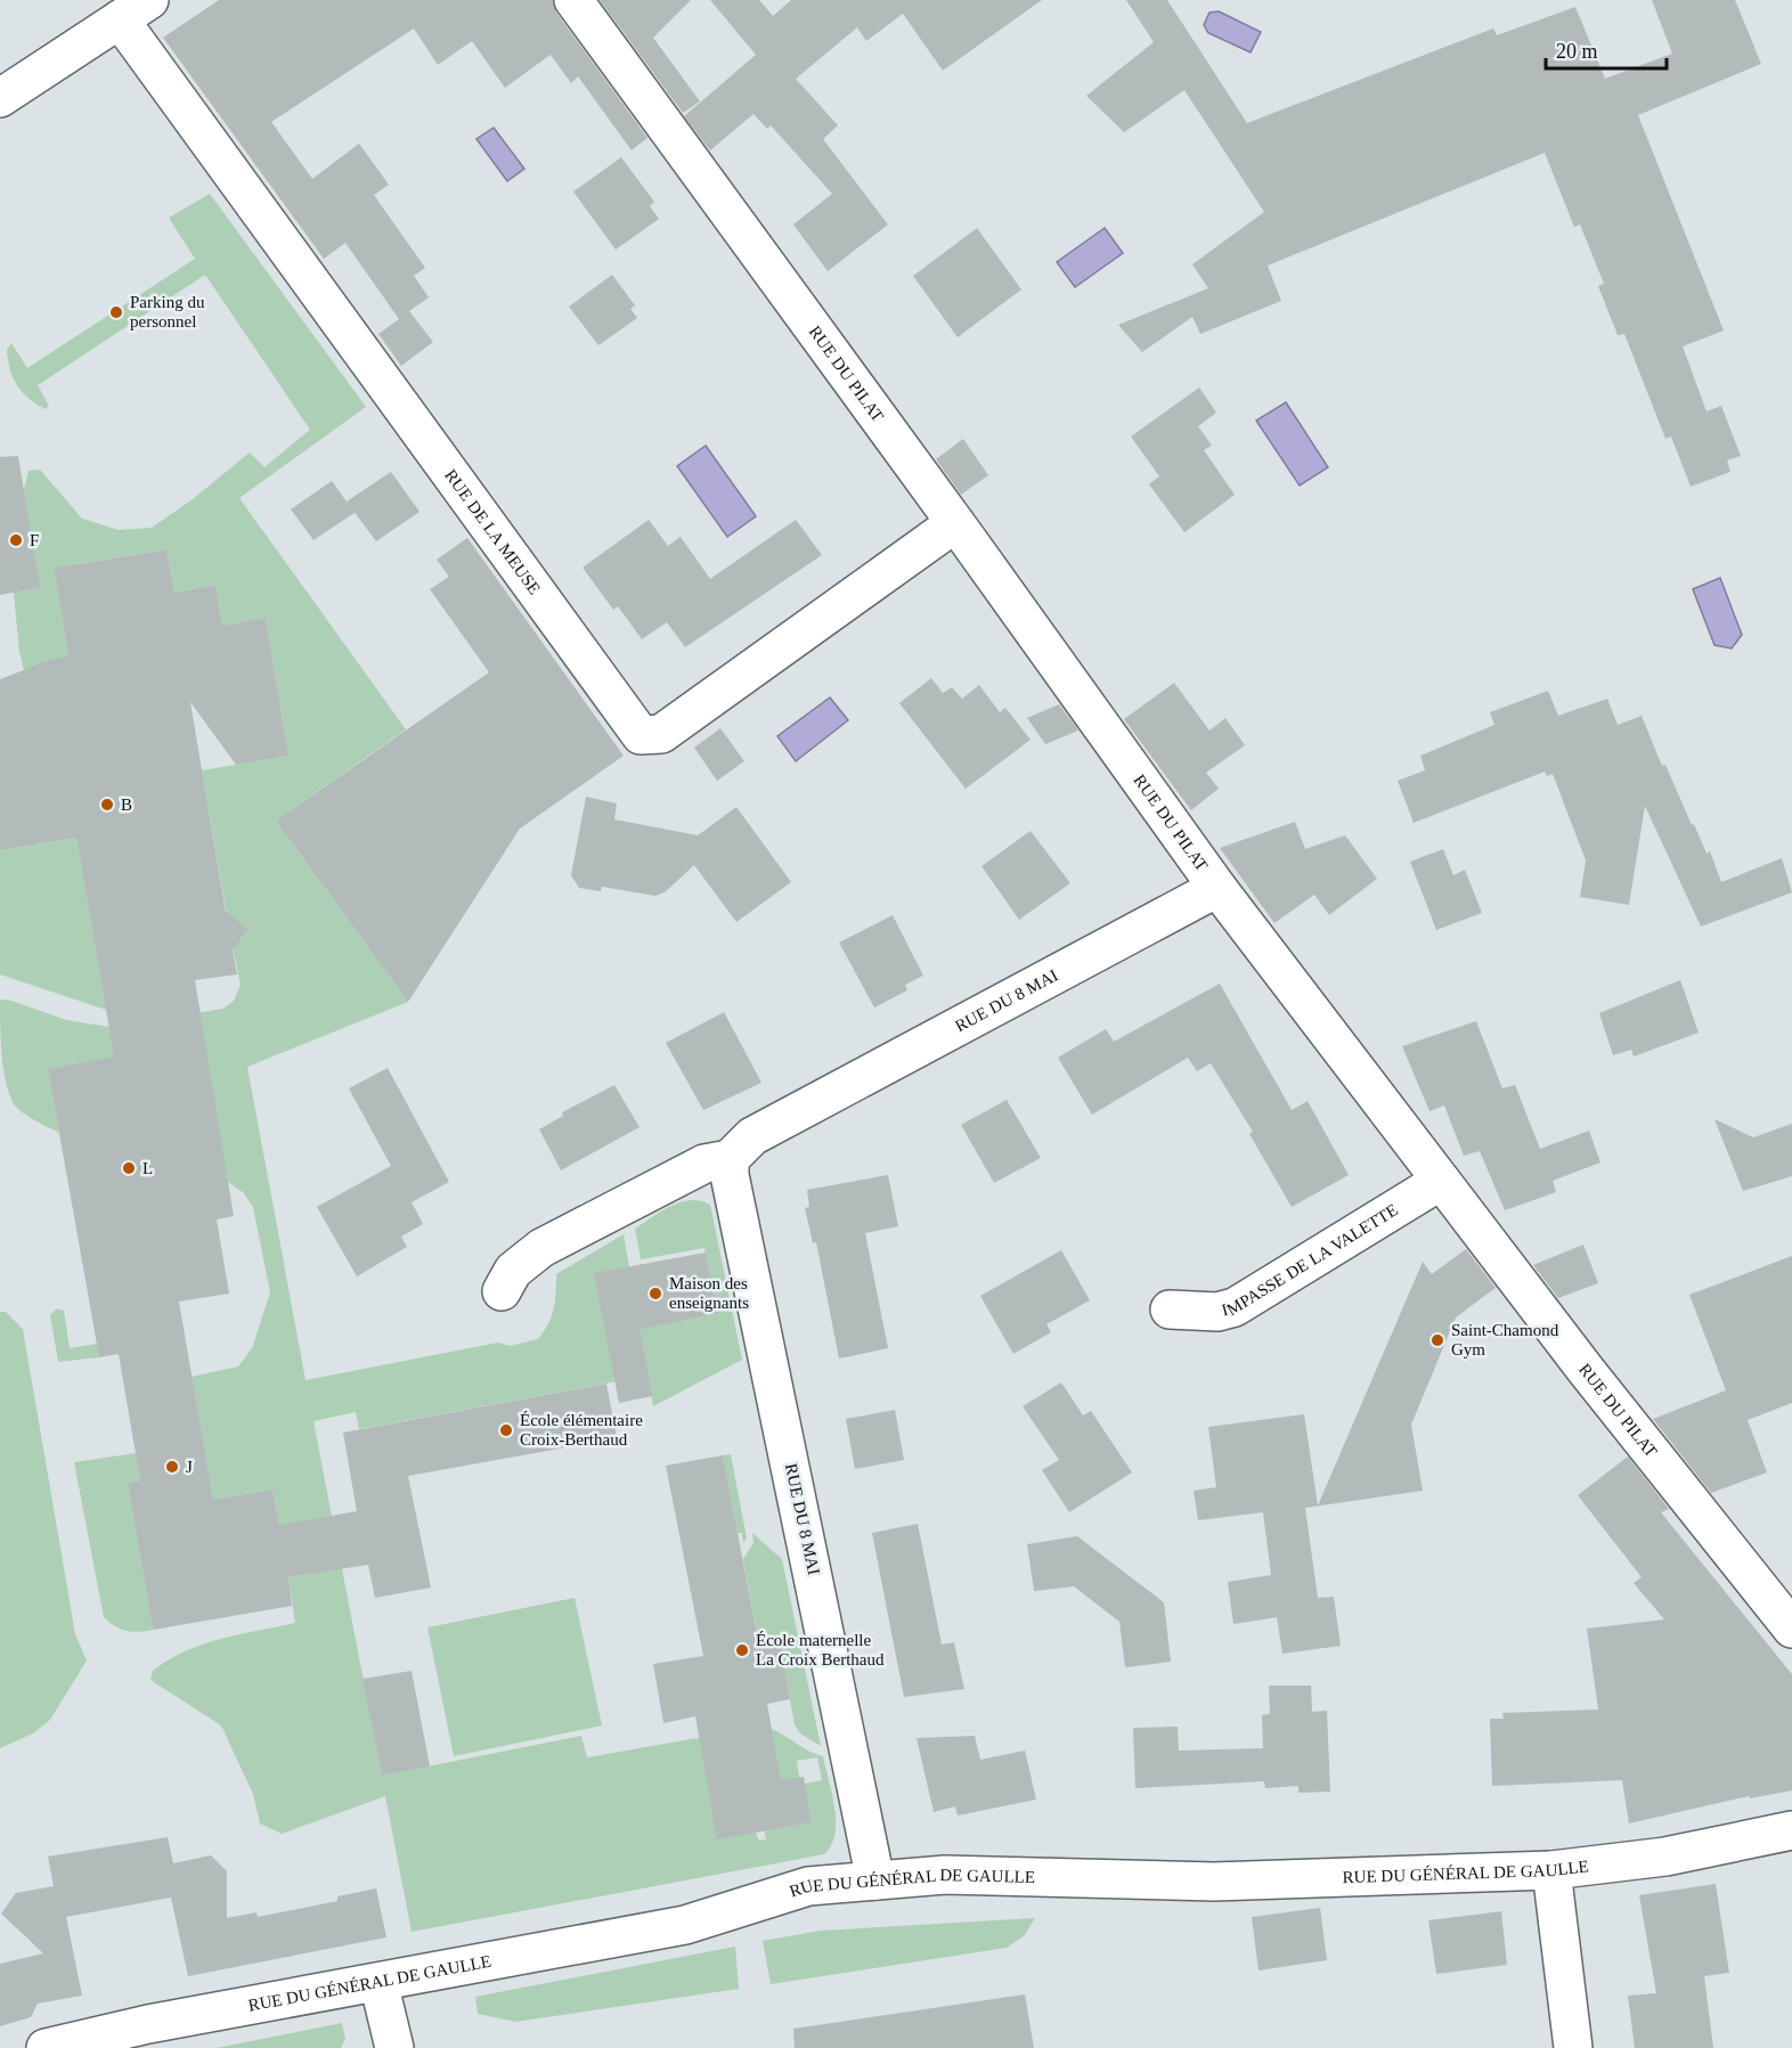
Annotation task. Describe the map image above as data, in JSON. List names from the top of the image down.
{
  "streets": {
    "street": [
      "RUE DU PILAT",
      "RUE DE LA MEUSE",
      "RUE DU 8 MAI",
      "IMPASSE DE LA VALETTE",
      "RUE DU GÉNÉRAL DE GAULLE"
    ]
  },
  "crossings": [
    ["RUE DU PILAT", "RUE DE LA MEUSE"],
    ["RUE DU PILAT", "RUE DU 8 MAI"],
    ["RUE DU PILAT", "IMPASSE DE LA VALETTE"],
    ["RUE DU 8 MAI", "RUE DU GÉNÉRAL DE GAULLE"]
  ],
  "places": [
    "Parking du personnel",
    "F",
    "B",
    "L",
    "Maison des enseignants",
    "Saint-Chamond Gym",
    "École élémentaire Croix-Berthaud",
    "J",
    "École maternelle La Croix Berthaud"
  ],
  "scale_bar": "20 m"
}
